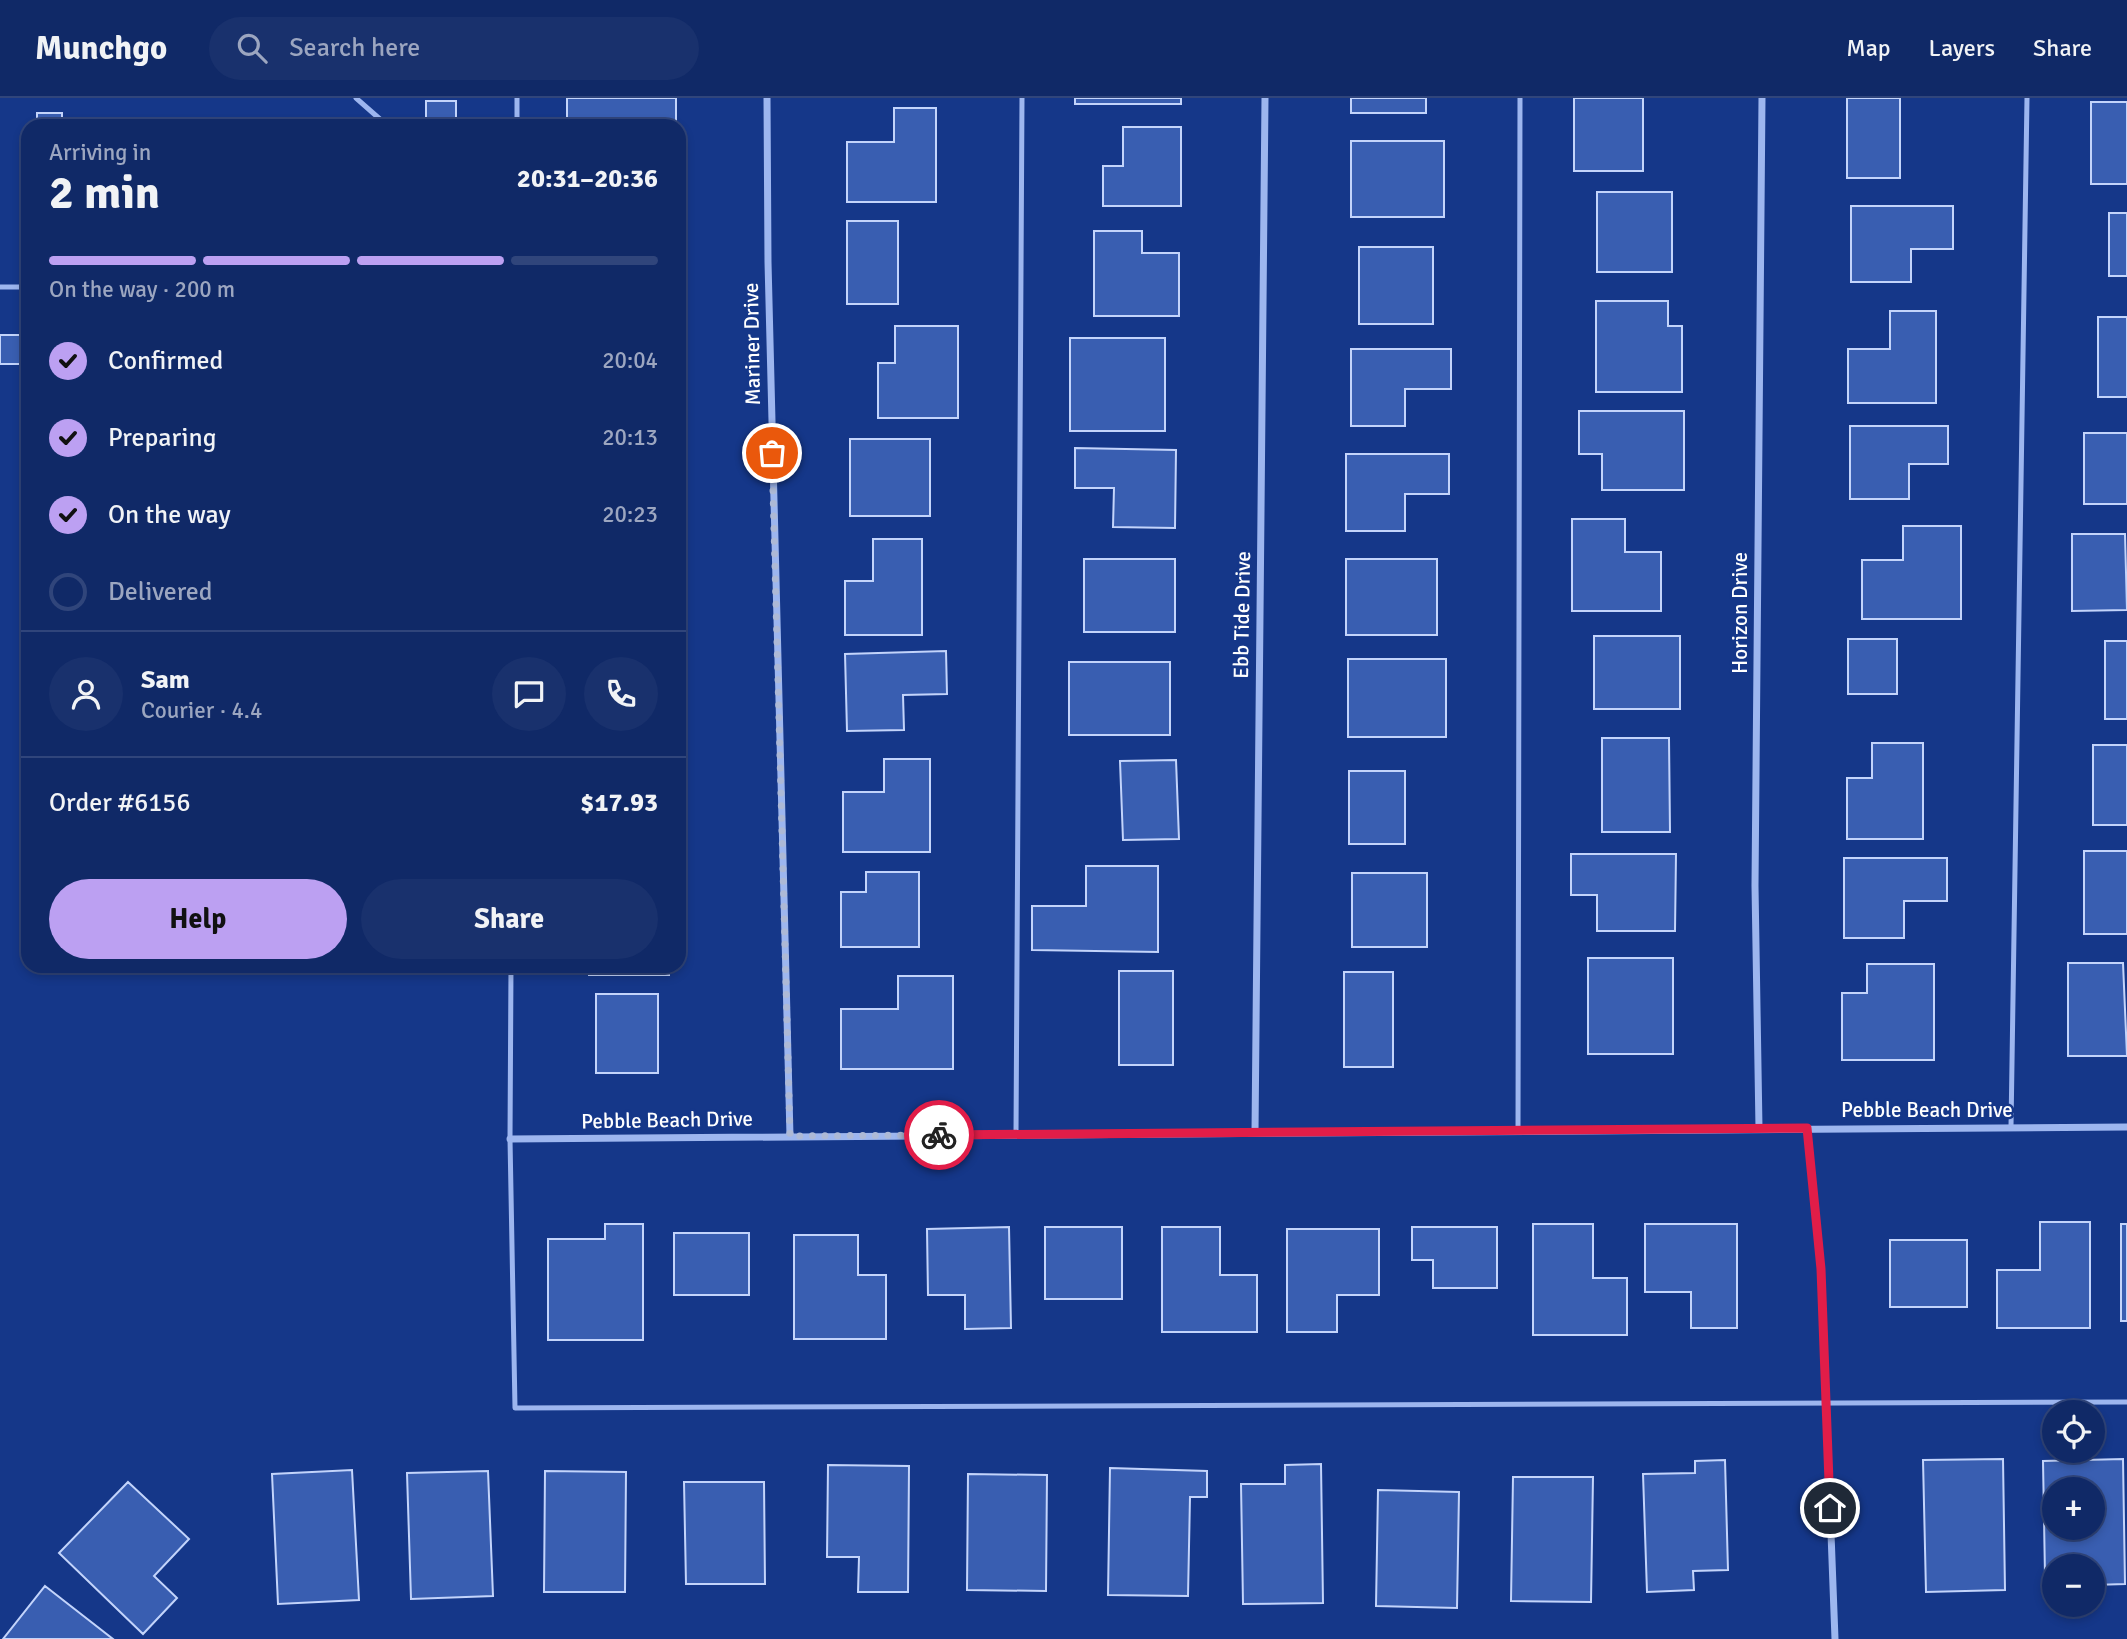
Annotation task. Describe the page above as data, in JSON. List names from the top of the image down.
{
  "streets": {
    "street": [
      "Mariner Drive",
      "Horizon Drive",
      "Ebb Tide Drive",
      "Pebble Beach Drive"
    ]
  },
  "crossings": [
    ["Mariner Drive", "Pebble Beach Drive"],
    ["Horizon Drive", "Pebble Beach Drive"],
    ["Ebb Tide Drive", "Pebble Beach Drive"]
  ],
  "page": {
    "header": "Munchgo",
    "search": "Search here",
    "nav": ["Map", "Layers", "Share"],
    "heading": ["2 min", "Arriving in", "20:31–20:36"],
    "panel": [
      "Sam",
      "Courier · 4.4",
      "Order #6156",
      "$17.93"
    ],
    "bar": "On the way · 200 m",
    "list": [
      ["Confirmed", "20:04"],
      ["Preparing", "20:13"],
      ["On the way", "20:23"],
      "Delivered"
    ],
    "buttons": ["Help", "Share"],
    "map_buttons": ["+", "−"]
  }
}
